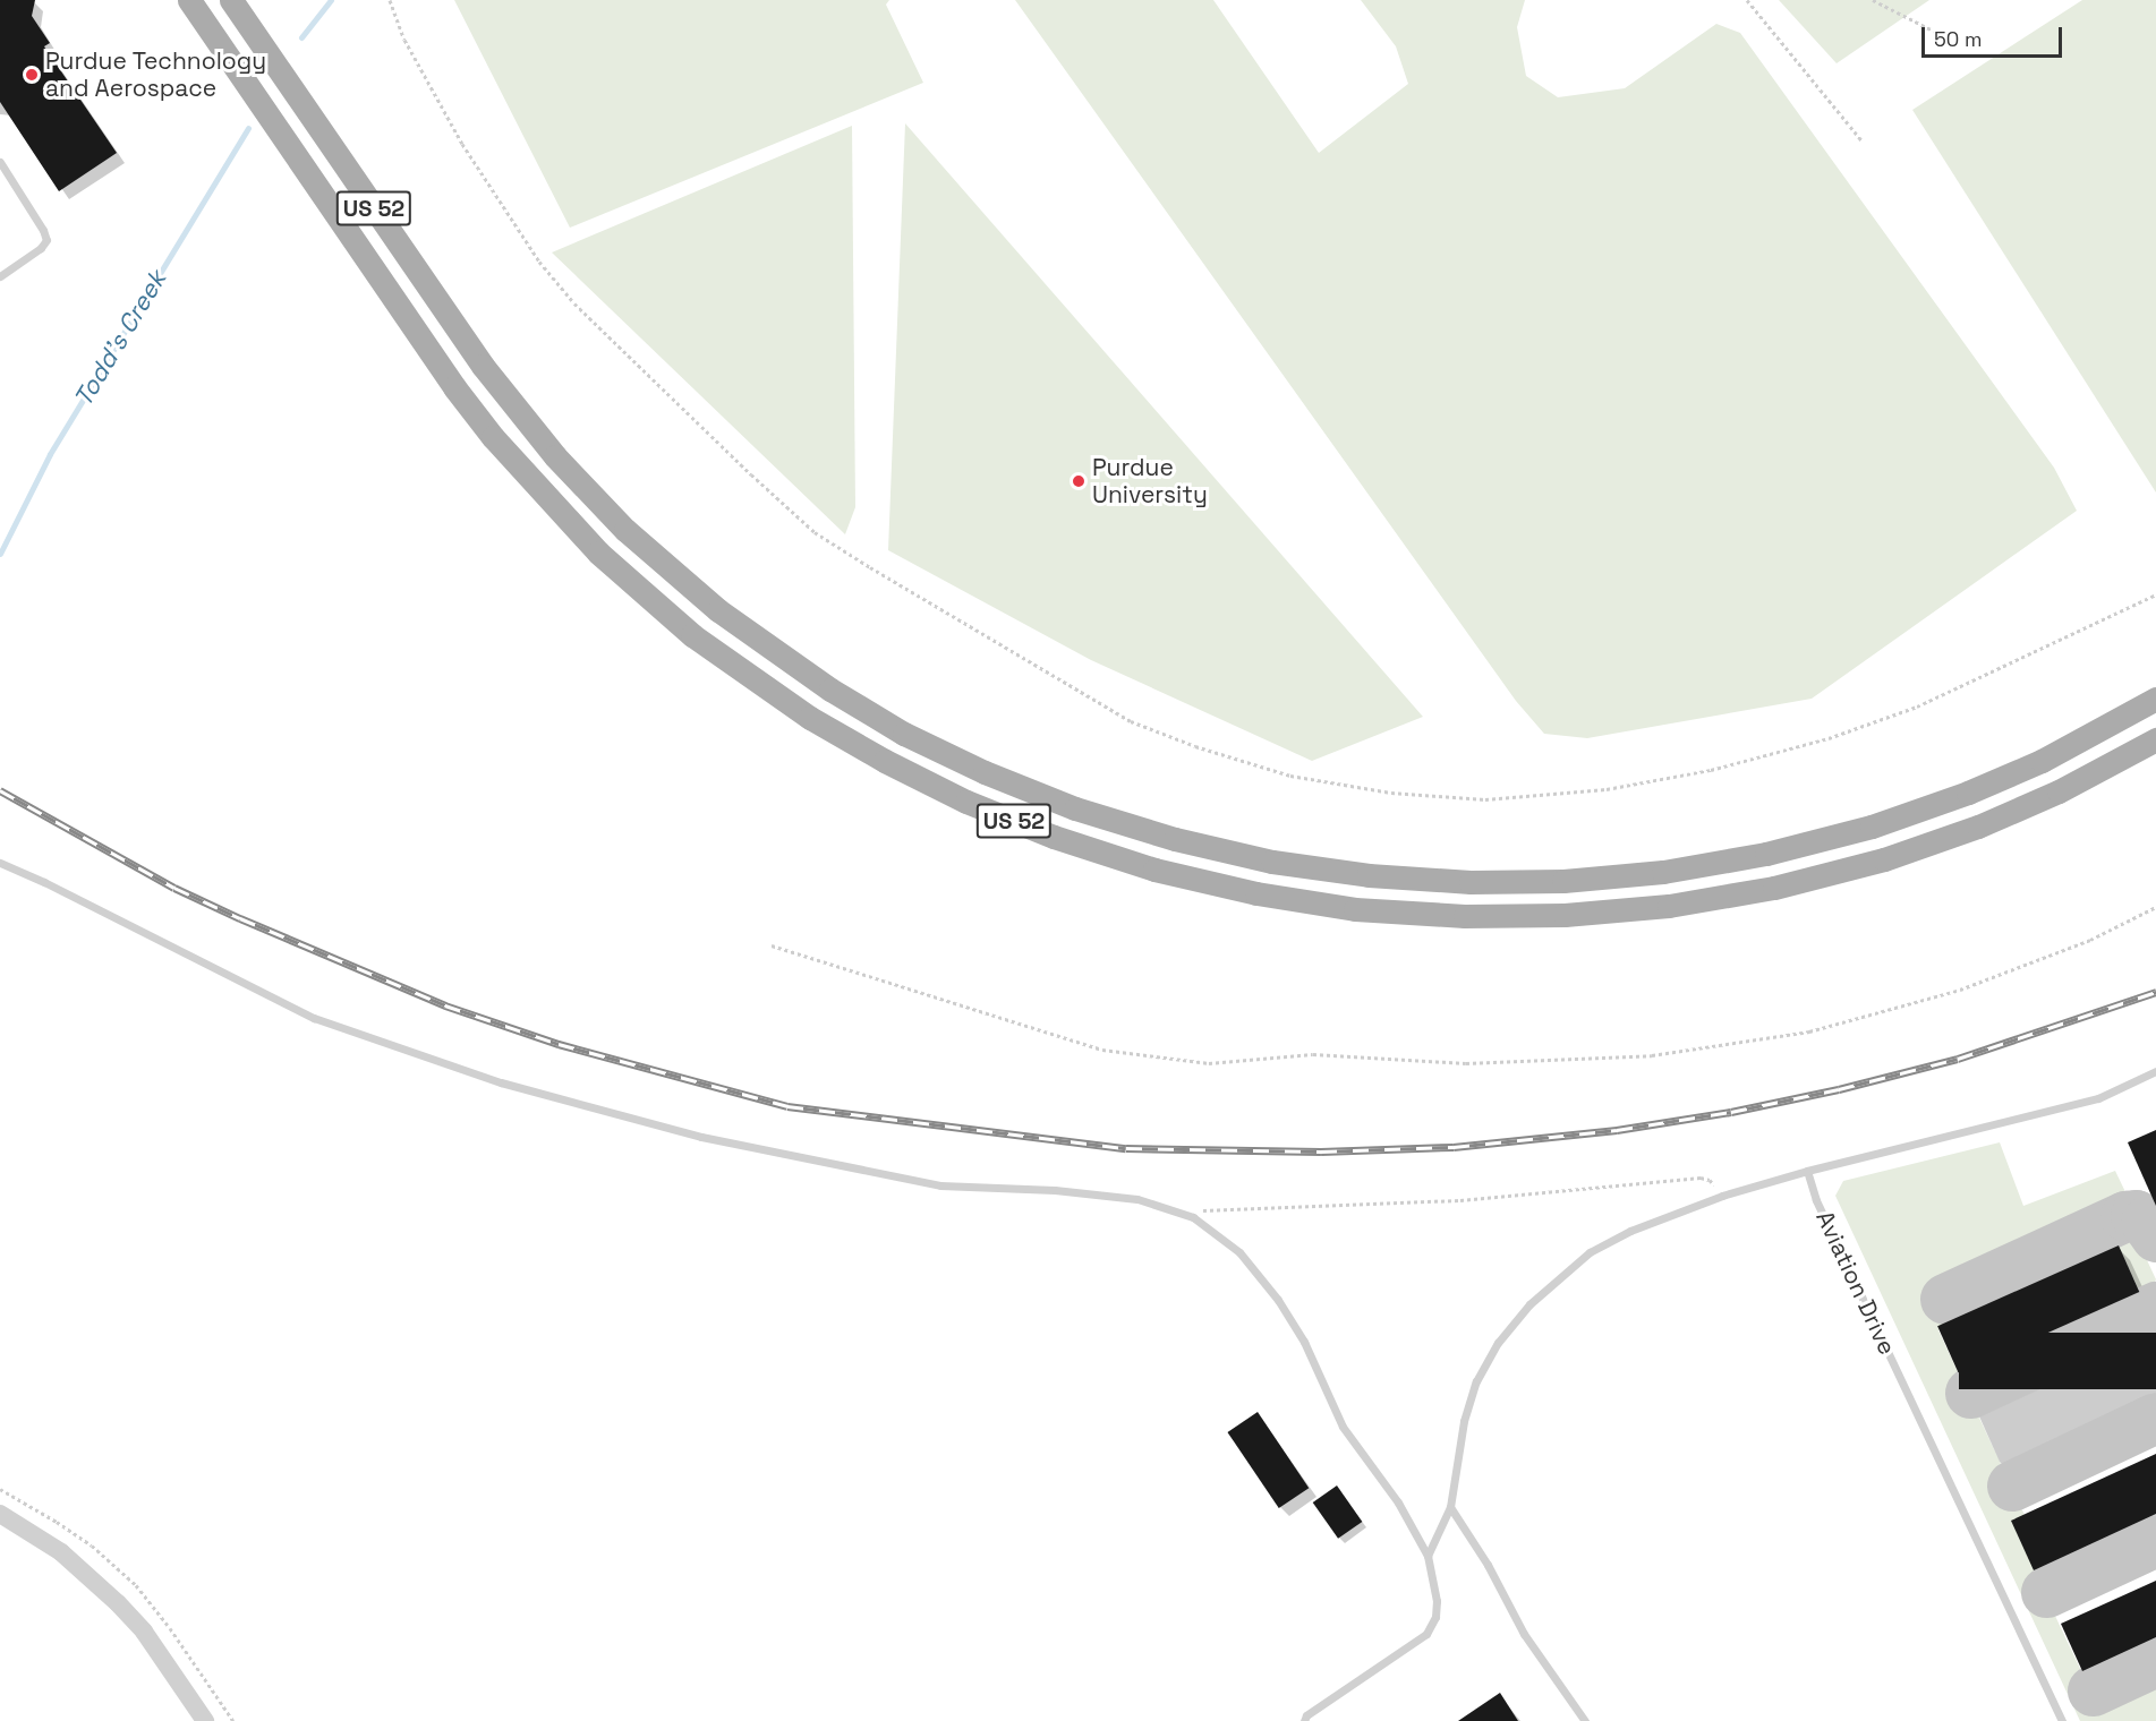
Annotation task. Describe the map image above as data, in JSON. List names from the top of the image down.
{
  "streets": {
    "main road": ["US 52"],
    "lane": ["Aviation Drive"]
  },
  "water": ["Todd's Creek"],
  "places": ["Purdue Technology and Aerospace", "Purdue University"],
  "scale_bar": "50 m"
}
